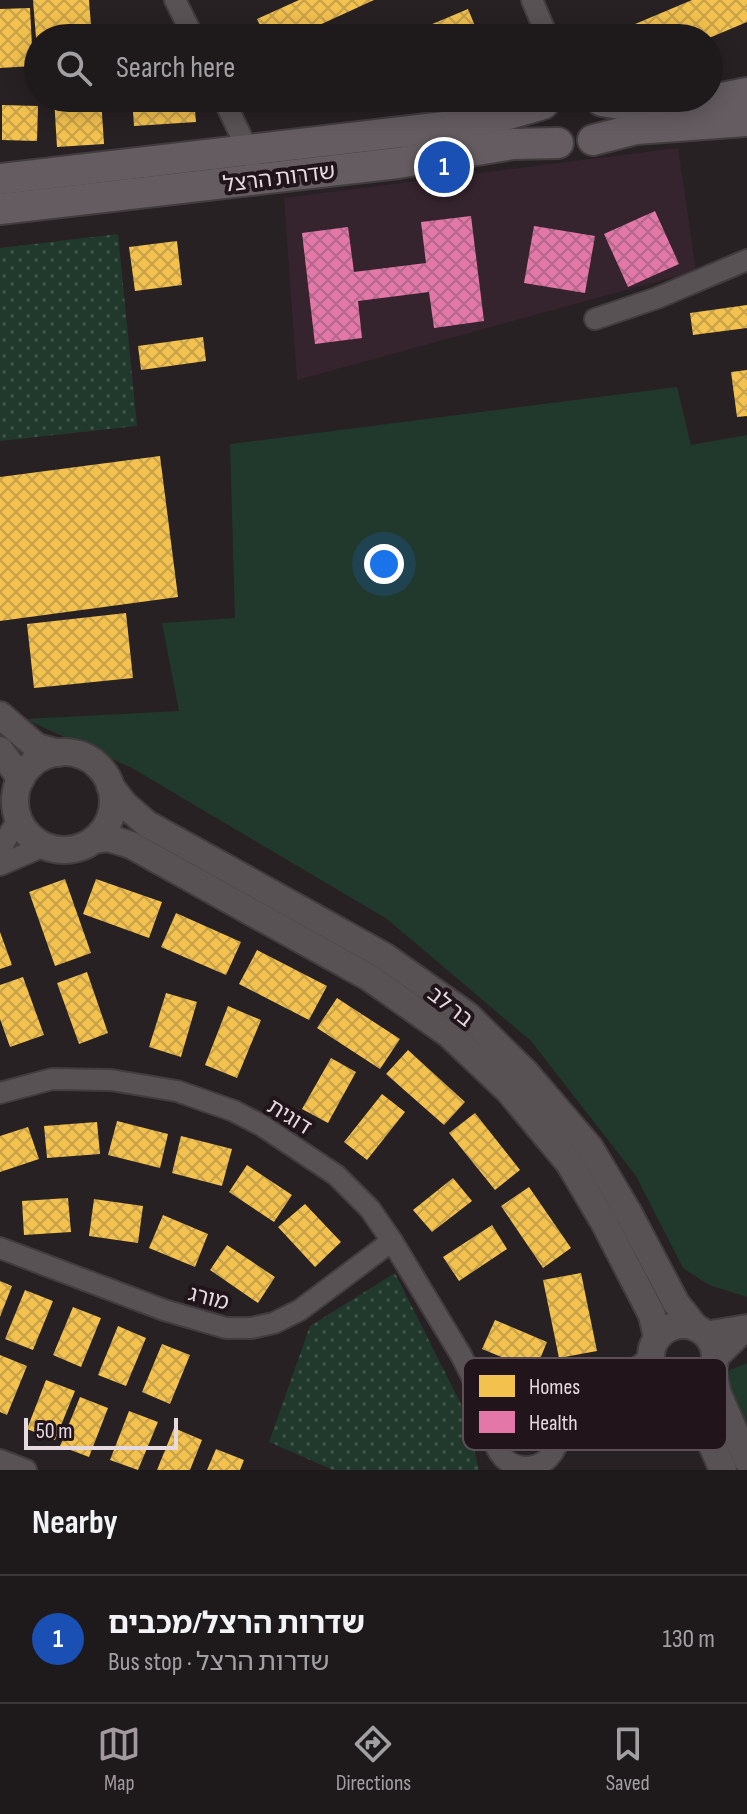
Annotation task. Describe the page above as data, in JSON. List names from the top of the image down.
{
  "streets": {
    "main road": ["שדרות הרצל"],
    "street": ["בר לב", "דוגית", "מורג"]
  },
  "crossings": [
    ["דוגית", "מורג"]
  ],
  "legend": ["Homes", "Health"],
  "scale_bar": "50 m",
  "page": {
    "search": "Search here",
    "pins": "1",
    "scale": "50 m",
    "heading": "Nearby",
    "list": [
      {
        "mark": "1",
        "name": "שדרות הרצל/מכבים",
        "note": "Bus stop · שדרות הרצל",
        "value": "130 m"
      }
    ],
    "nav": ["Map", "Directions", "Saved"]
  }
}
